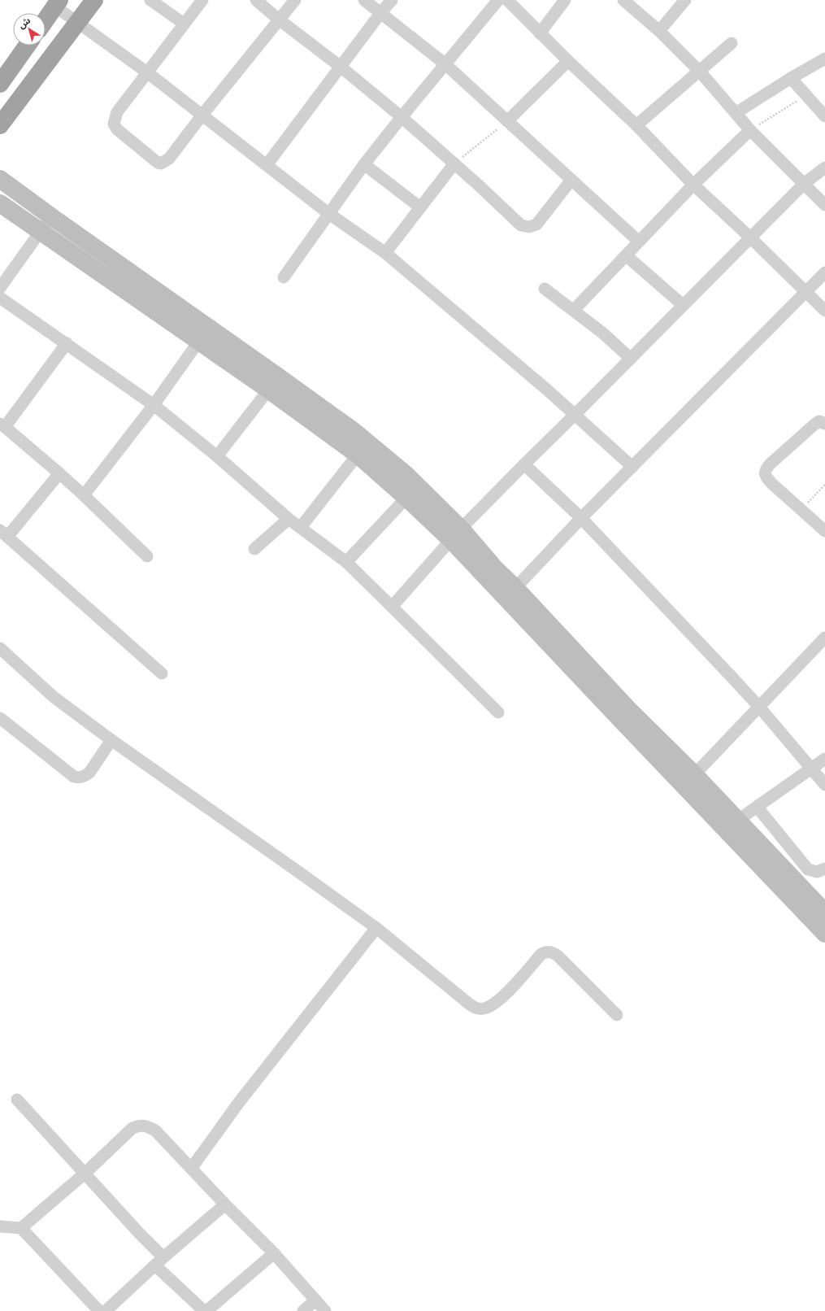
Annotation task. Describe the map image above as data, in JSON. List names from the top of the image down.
{
  "north": "top left"
}
